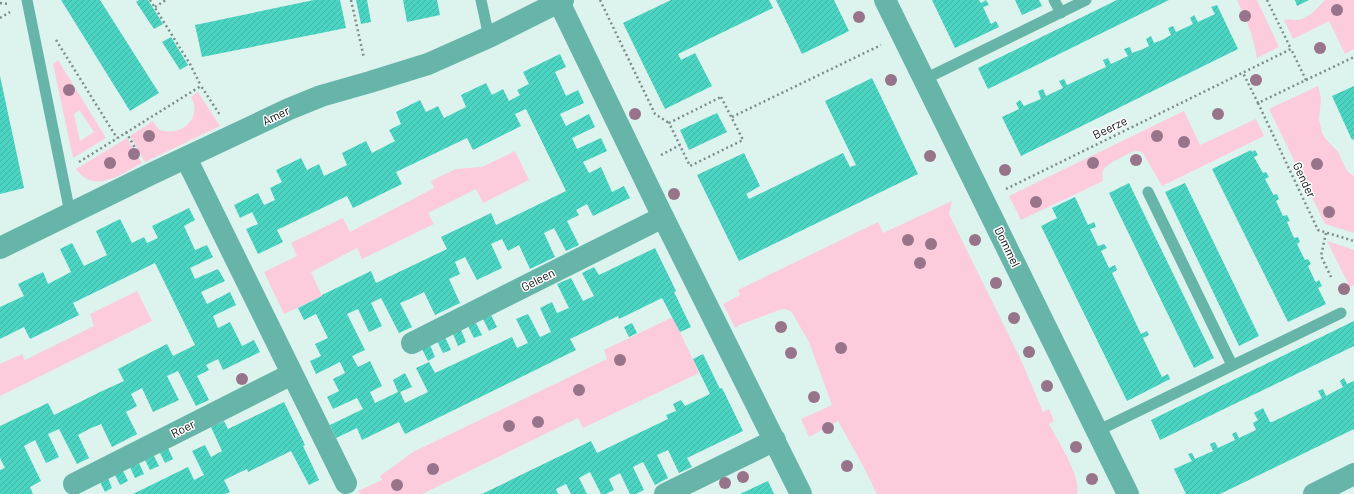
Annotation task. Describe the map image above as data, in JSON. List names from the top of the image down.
{
  "streets": {
    "street": [
      "Amer",
      "Dommel",
      "Geleen",
      "Roer"
    ],
    "path": ["Beerze", "Gender"]
  },
  "crossings": [
    ["Beerze", "Dommel"]
  ]
}
